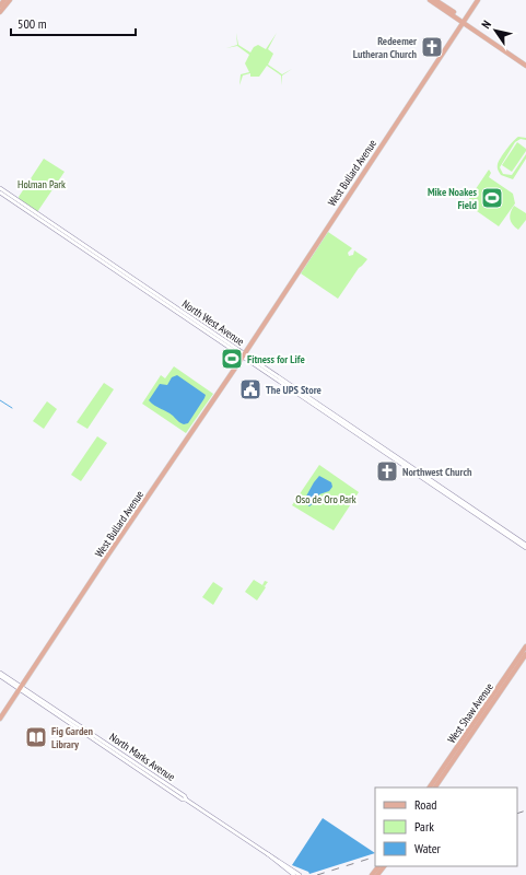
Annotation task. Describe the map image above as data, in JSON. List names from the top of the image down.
{
  "streets": {
    "main road": [
      "West Bullard Avenue",
      "North West Avenue",
      "West Shaw Avenue",
      "North Marks Avenue"
    ]
  },
  "crossings": [
    ["West Bullard Avenue", "North West Avenue"],
    ["West Bullard Avenue", "North Marks Avenue"]
  ],
  "parks": ["Holman Park", "Oso de Oro Park"],
  "places": {
    "church": ["Redeemer Lutheran Church", "Northwest Church"],
    "sports": ["Mike Noakes Field", "Fitness for Life"],
    "public building": ["The UPS Store"],
    "library": ["Fig Garden Library"]
  },
  "legend": ["Road", "Park", "Water"],
  "scale_bar": "500 m",
  "north": "top left"
}
